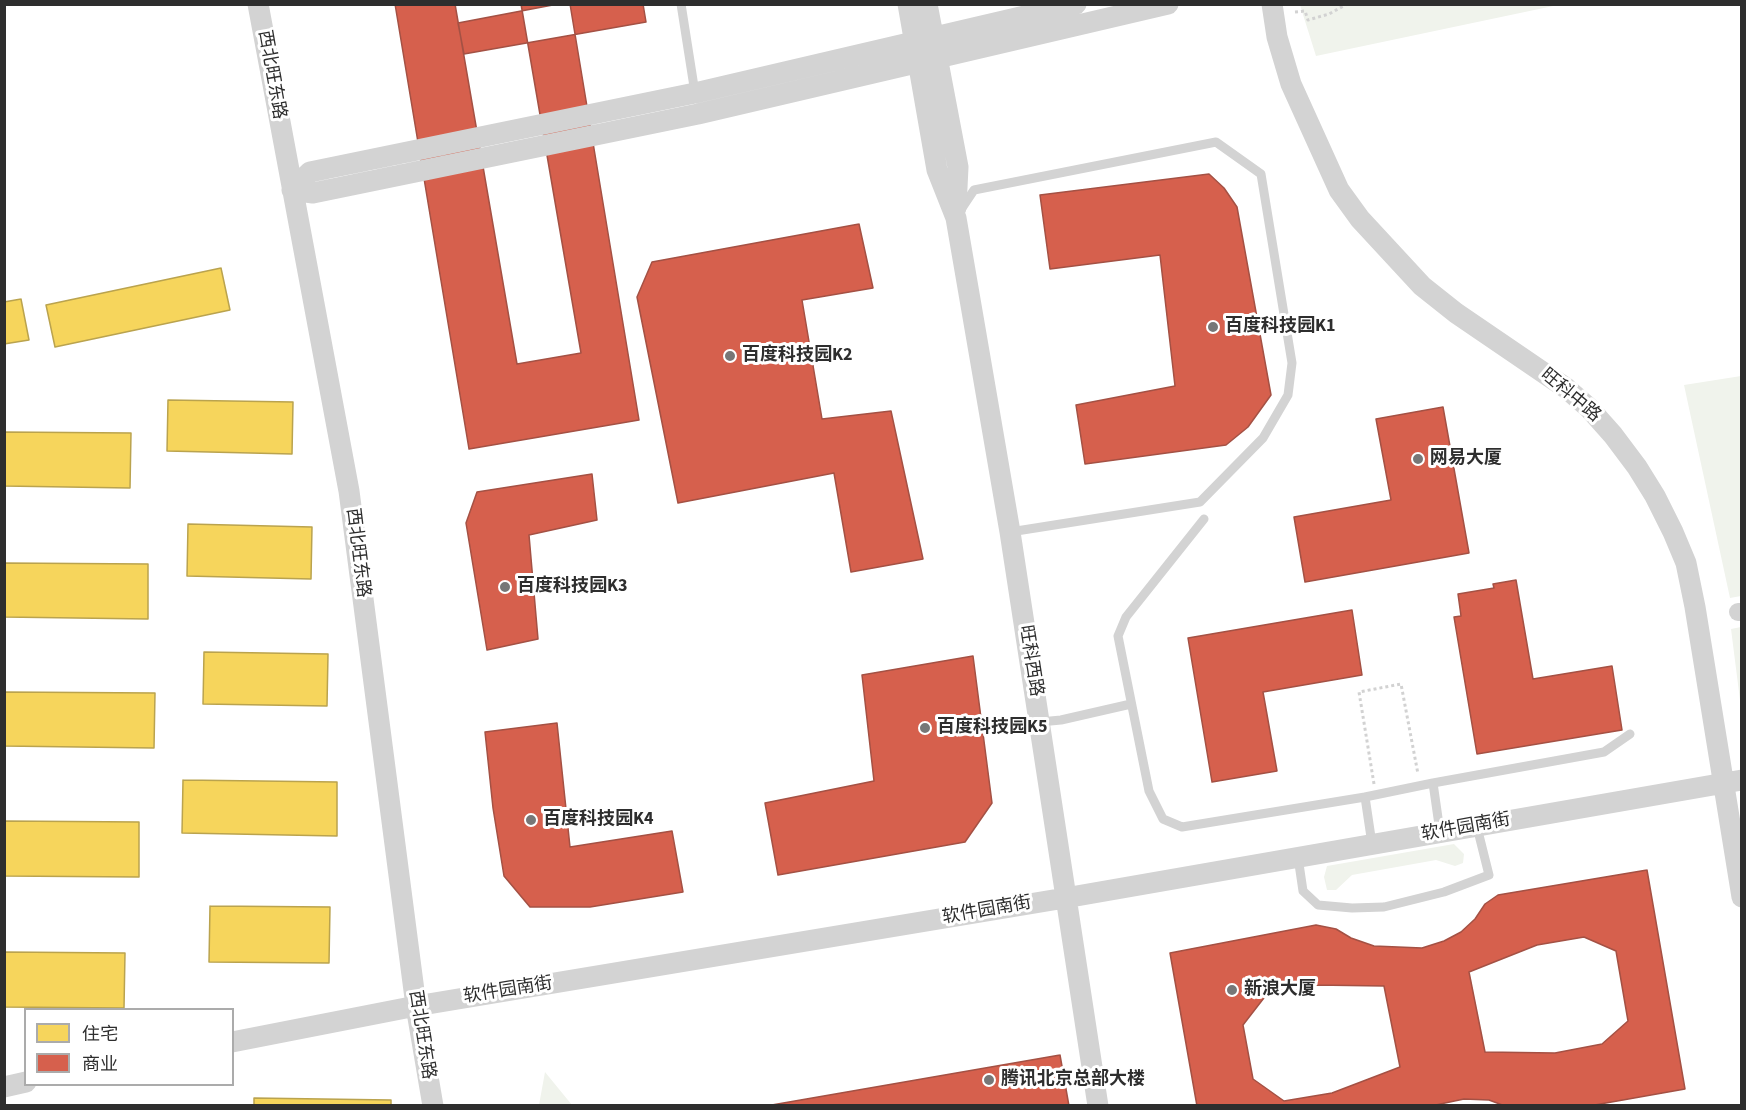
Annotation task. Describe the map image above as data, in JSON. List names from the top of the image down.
{
  "streets": {
    "street": [
      "西北旺东路",
      "旺科中路",
      "旺科西路",
      "软件园南街"
    ]
  },
  "crossings": [
    ["西北旺东路", "软件园南街"],
    ["旺科中路", "软件园南街"],
    ["旺科西路", "软件园南街"]
  ],
  "places": [
    "百度科技园K1",
    "百度科技园K2",
    "网易大厦",
    "百度科技园K3",
    "百度科技园K5",
    "百度科技园K4",
    "新浪大厦",
    "腾讯北京总部大楼"
  ],
  "legend": ["住宅", "商业"]
}
